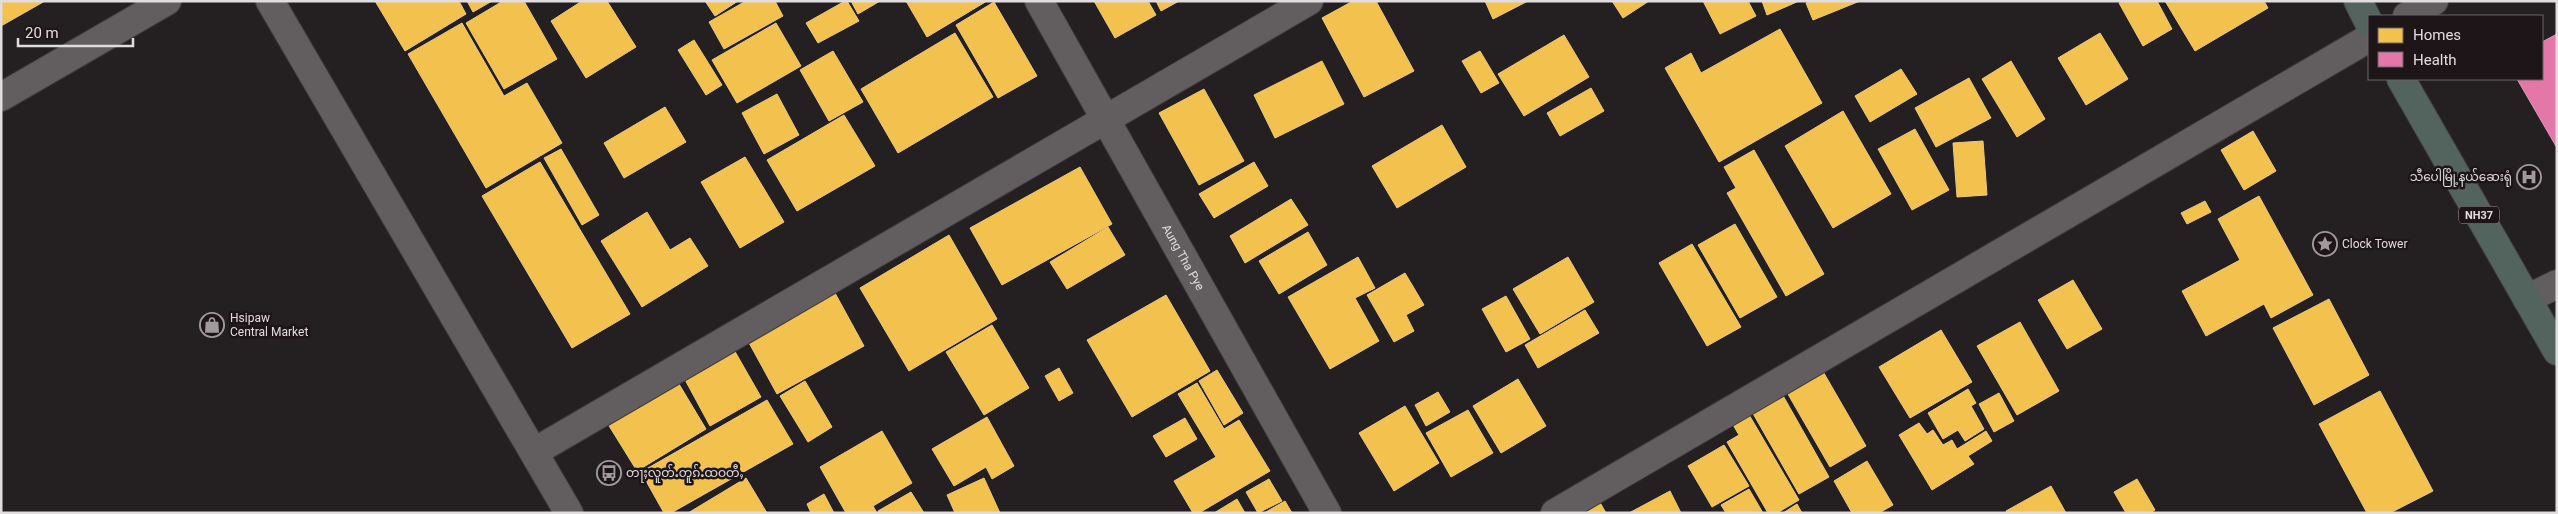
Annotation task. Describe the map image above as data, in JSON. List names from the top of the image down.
{
  "streets": {
    "highway": ["NH37"],
    "street": ["Aung Tha Pye"]
  },
  "places": {
    "hospital": ["သီပေါမြို့နယ်ဆေးရုံ"],
    "place": ["Clock Tower"],
    "shop": ["Hsipaw Central Market"],
    "bus stop": ["တႃႈလူတ်ႉတူၵ်ႉထဝတီႇ"]
  },
  "legend": ["Homes", "Health"],
  "scale_bar": "20 m"
}
